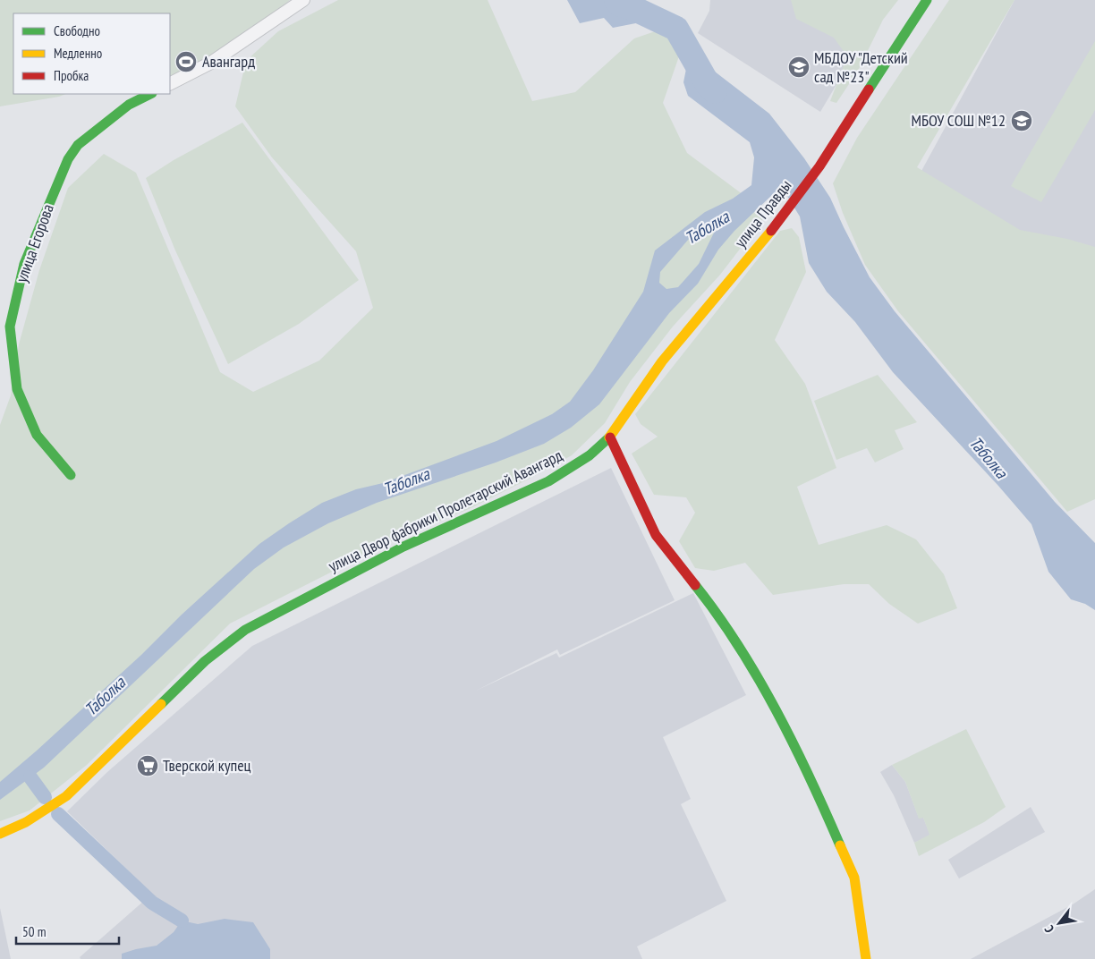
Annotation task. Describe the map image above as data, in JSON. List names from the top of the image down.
{
  "streets": {
    "street": ["улица Правды", "улица Егорова", "улица Двор фабрики Пролетарский Авангард"]
  },
  "crossings": [
    ["улица Правды", "улица Двор фабрики Пролетарский Авангард"]
  ],
  "water": ["Таболка"],
  "places": {
    "sports": ["Авангард"],
    "school or university": ["МБДОУ \"Детский сад №23\"", "МБОУ СОШ №12"],
    "supermarket": ["Тверской купец"]
  },
  "legend": ["Свободно", "Медленно", "Пробка"],
  "scale_bar": "50 m",
  "north": "bottom left"
}
